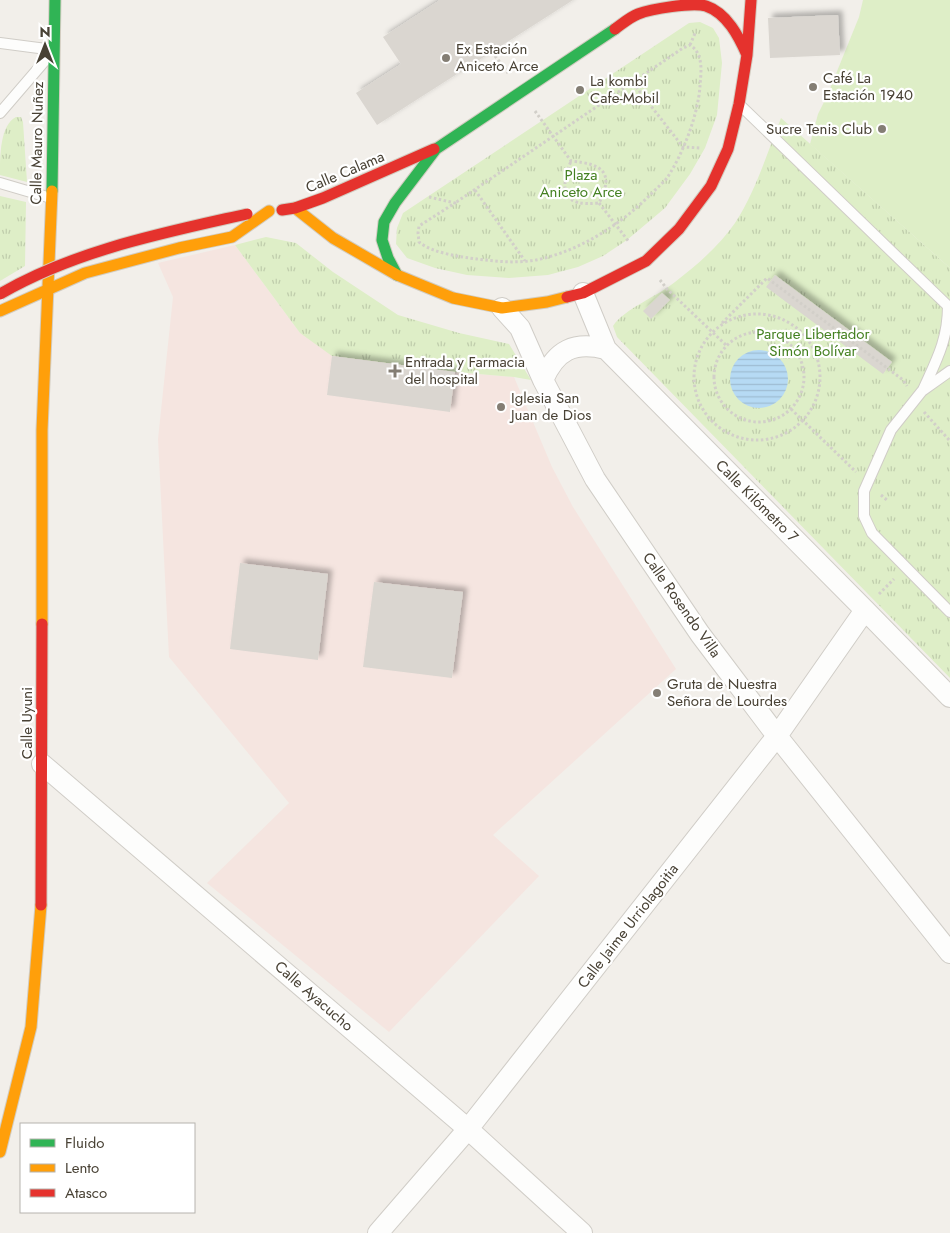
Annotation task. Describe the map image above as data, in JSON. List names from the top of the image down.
{
  "streets": {
    "main road": ["Calle Mauro Nuñez", "Calle Calama", "Calle Uyuni"],
    "street": [
      "Calle Kilómetro 7",
      "Calle Rosendo Villa",
      "Calle Jaime Urriolagoitia",
      "Calle Ayacucho"
    ]
  },
  "crossings": [
    ["Calle Mauro Nuñez", "Calle Uyuni"],
    ["Calle Kilómetro 7", "Calle Jaime Urriolagoitia"],
    ["Calle Rosendo Villa", "Calle Jaime Urriolagoitia"],
    ["Calle Uyuni", "Calle Ayacucho"],
    ["Calle Jaime Urriolagoitia", "Calle Ayacucho"]
  ],
  "parks": ["Plaza Aniceto Arce", "Parque Libertador Simón Bolívar"],
  "places": {
    "other": [
      "Ex Estación Aniceto Arce",
      "Café La Estación 1940",
      "La kombi Cafe-Mobil",
      "Sucre Tenis Club",
      "Iglesia San Juan de Dios",
      "Gruta de Nuestra Señora de Lourdes"
    ],
    "health": ["Entrada y Farmacia del hospital"]
  },
  "legend": ["Fluido", "Lento", "Atasco"],
  "north": "top"
}
